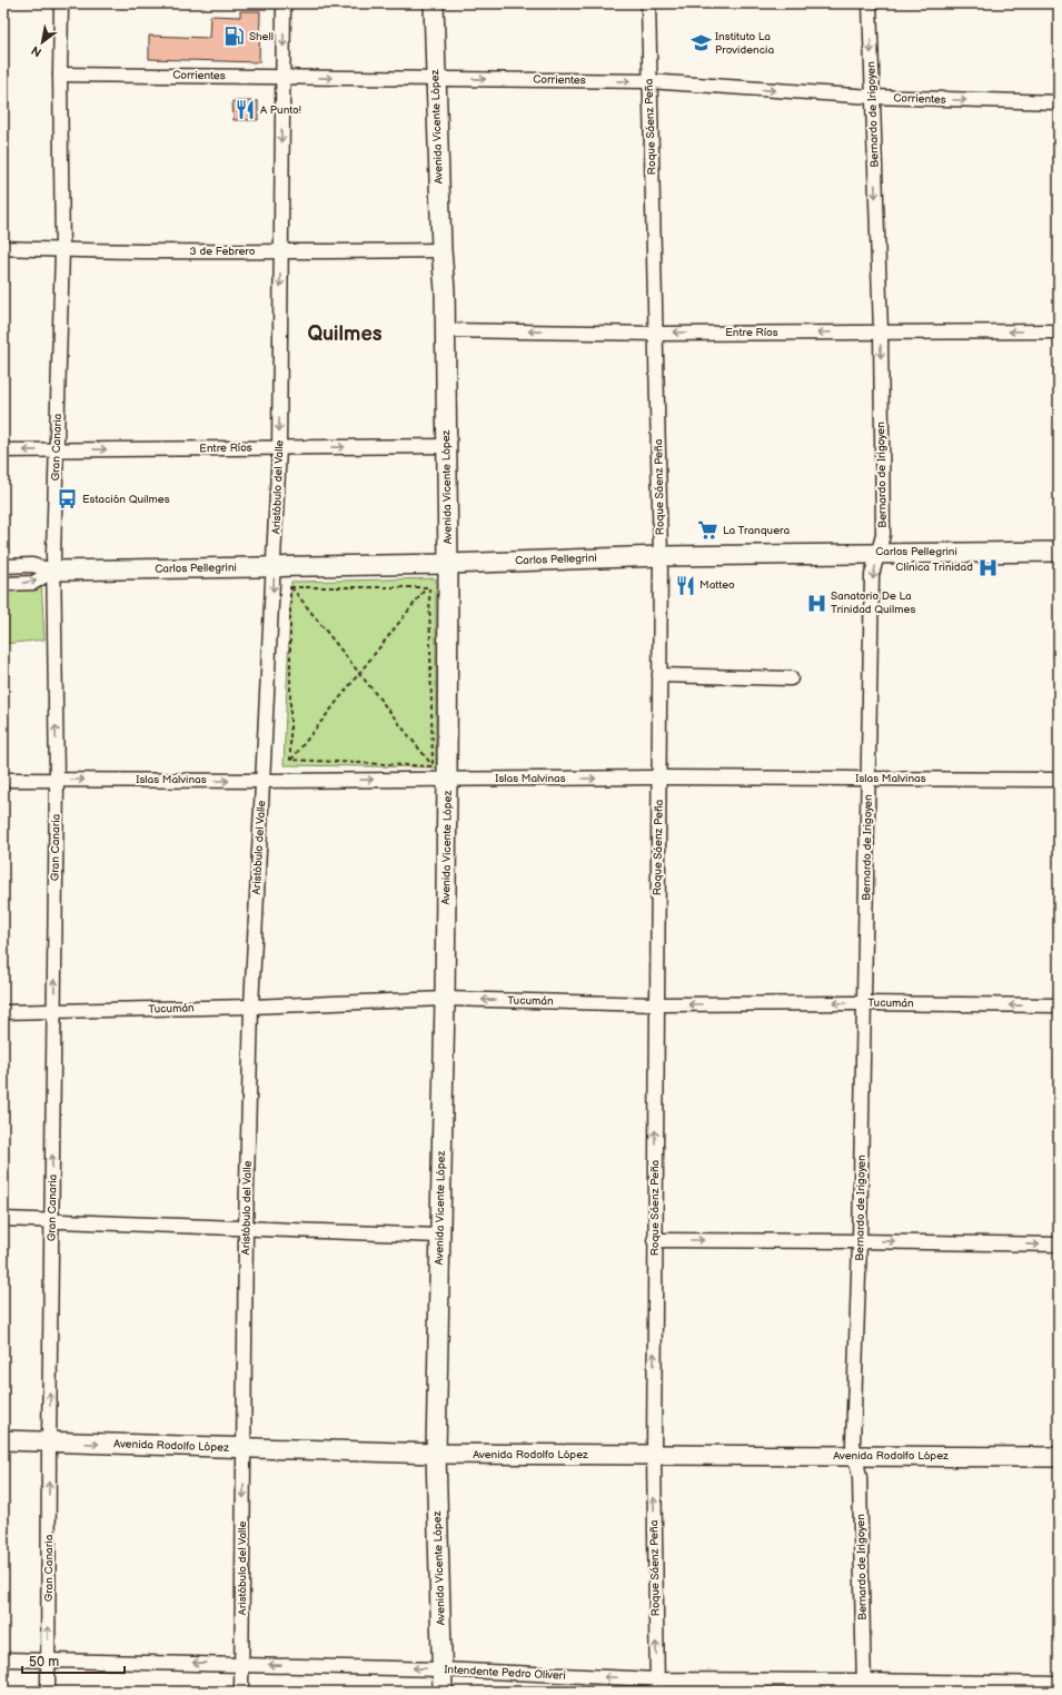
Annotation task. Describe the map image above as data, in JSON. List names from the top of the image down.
{
  "streets": {
    "main road": ["Avenida Vicente López", "Carlos Pellegrini", "Avenida Rodolfo López"],
    "street": [
      "Corrientes",
      "Bernardo de Irigoyen",
      "Roque Sáenz Peña",
      "3 de Febrero",
      "Entre Ríos",
      "Gran Canaria",
      "Aristóbulo del Valle",
      "Islas Malvinas",
      "Tucumán",
      "Intendente Pedro Oliveri"
    ]
  },
  "crossings": [
    ["Corrientes", "Bernardo de Irigoyen"],
    ["Corrientes", "Avenida Vicente López"],
    ["Corrientes", "Roque Sáenz Peña"],
    ["Corrientes", "Gran Canaria"],
    ["Corrientes", "Aristóbulo del Valle"],
    ["Bernardo de Irigoyen", "Entre Ríos"],
    ["Bernardo de Irigoyen", "Carlos Pellegrini"],
    ["Bernardo de Irigoyen", "Islas Malvinas"],
    ["Bernardo de Irigoyen", "Tucumán"],
    ["Bernardo de Irigoyen", "Avenida Rodolfo López"],
    ["Bernardo de Irigoyen", "Intendente Pedro Oliveri"],
    ["Avenida Vicente López", "3 de Febrero"],
    ["Avenida Vicente López", "Entre Ríos"],
    ["Avenida Vicente López", "Carlos Pellegrini"],
    ["Avenida Vicente López", "Islas Malvinas"],
    ["Avenida Vicente López", "Tucumán"],
    ["Avenida Vicente López", "Avenida Rodolfo López"],
    ["Avenida Vicente López", "Intendente Pedro Oliveri"],
    ["Roque Sáenz Peña", "Entre Ríos"],
    ["Roque Sáenz Peña", "Carlos Pellegrini"],
    ["Roque Sáenz Peña", "Islas Malvinas"],
    ["Roque Sáenz Peña", "Tucumán"],
    ["Roque Sáenz Peña", "Avenida Rodolfo López"],
    ["Roque Sáenz Peña", "Intendente Pedro Oliveri"],
    ["3 de Febrero", "Gran Canaria"],
    ["3 de Febrero", "Aristóbulo del Valle"],
    ["Entre Ríos", "Gran Canaria"],
    ["Entre Ríos", "Aristóbulo del Valle"],
    ["Gran Canaria", "Carlos Pellegrini"],
    ["Gran Canaria", "Islas Malvinas"],
    ["Gran Canaria", "Tucumán"],
    ["Gran Canaria", "Avenida Rodolfo López"],
    ["Gran Canaria", "Intendente Pedro Oliveri"],
    ["Aristóbulo del Valle", "Carlos Pellegrini"],
    ["Aristóbulo del Valle", "Islas Malvinas"],
    ["Aristóbulo del Valle", "Tucumán"],
    ["Aristóbulo del Valle", "Avenida Rodolfo López"],
    ["Aristóbulo del Valle", "Intendente Pedro Oliveri"]
  ],
  "one_way": [
    "Corrientes",
    "Bernardo de Irigoyen",
    "Roque Sáenz Peña",
    "Gran Canaria",
    "Aristóbulo del Valle",
    "Islas Malvinas",
    "Tucumán",
    "Intendente Pedro Oliveri"
  ],
  "districts": ["Quilmes"],
  "places": {
    "fuel station": ["Shell"],
    "school or university": ["Instituto La Providencia"],
    "restaurant": ["A Punto!", "Matteo"],
    "bus stop": ["Estación Quilmes"],
    "supermarket": ["La Tranquera"],
    "hospital": ["Clínica Trinidad", "Sanatorio De La Trinidad Quilmes"]
  },
  "scale_bar": "50 m",
  "north": "bottom left"
}
